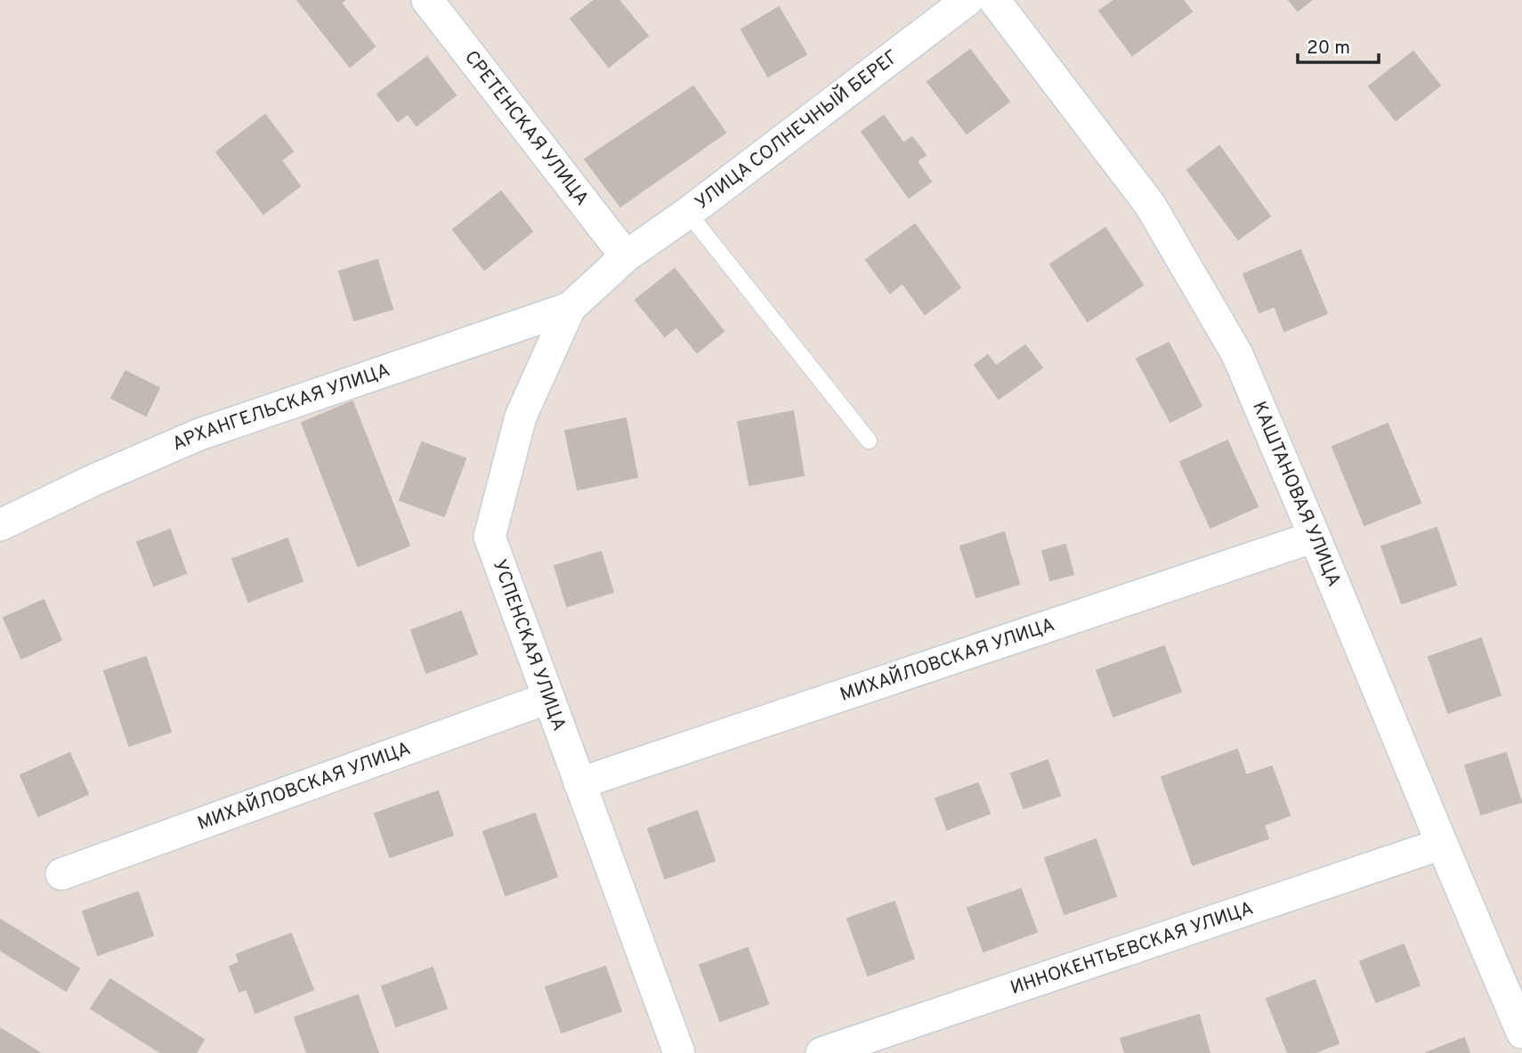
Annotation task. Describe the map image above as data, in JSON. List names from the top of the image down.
{
  "streets": {
    "street": [
      "СРЕТЕНСКАЯ УЛИЦА",
      "УЛИЦА СОЛНЕЧНЫЙ БЕРЕГ",
      "АРХАНГЕЛЬСКАЯ УЛИЦА",
      "КАШТАНОВАЯ УЛИЦА",
      "УСПЕНСКАЯ УЛИЦА",
      "МИХАЙЛОВСКАЯ УЛИЦА",
      "ИННОКЕНТЬЕВСКАЯ УЛИЦА"
    ]
  },
  "crossings": [
    ["СРЕТЕНСКАЯ УЛИЦА", "УЛИЦА СОЛНЕЧНЫЙ БЕРЕГ"],
    ["СРЕТЕНСКАЯ УЛИЦА", "УСПЕНСКАЯ УЛИЦА"],
    ["УЛИЦА СОЛНЕЧНЫЙ БЕРЕГ", "УСПЕНСКАЯ УЛИЦА"],
    ["АРХАНГЕЛЬСКАЯ УЛИЦА", "УСПЕНСКАЯ УЛИЦА"],
    ["КАШТАНОВАЯ УЛИЦА", "МИХАЙЛОВСКАЯ УЛИЦА"],
    ["КАШТАНОВАЯ УЛИЦА", "ИННОКЕНТЬЕВСКАЯ УЛИЦА"],
    ["УСПЕНСКАЯ УЛИЦА", "МИХАЙЛОВСКАЯ УЛИЦА"]
  ],
  "scale_bar": "20 m"
}
